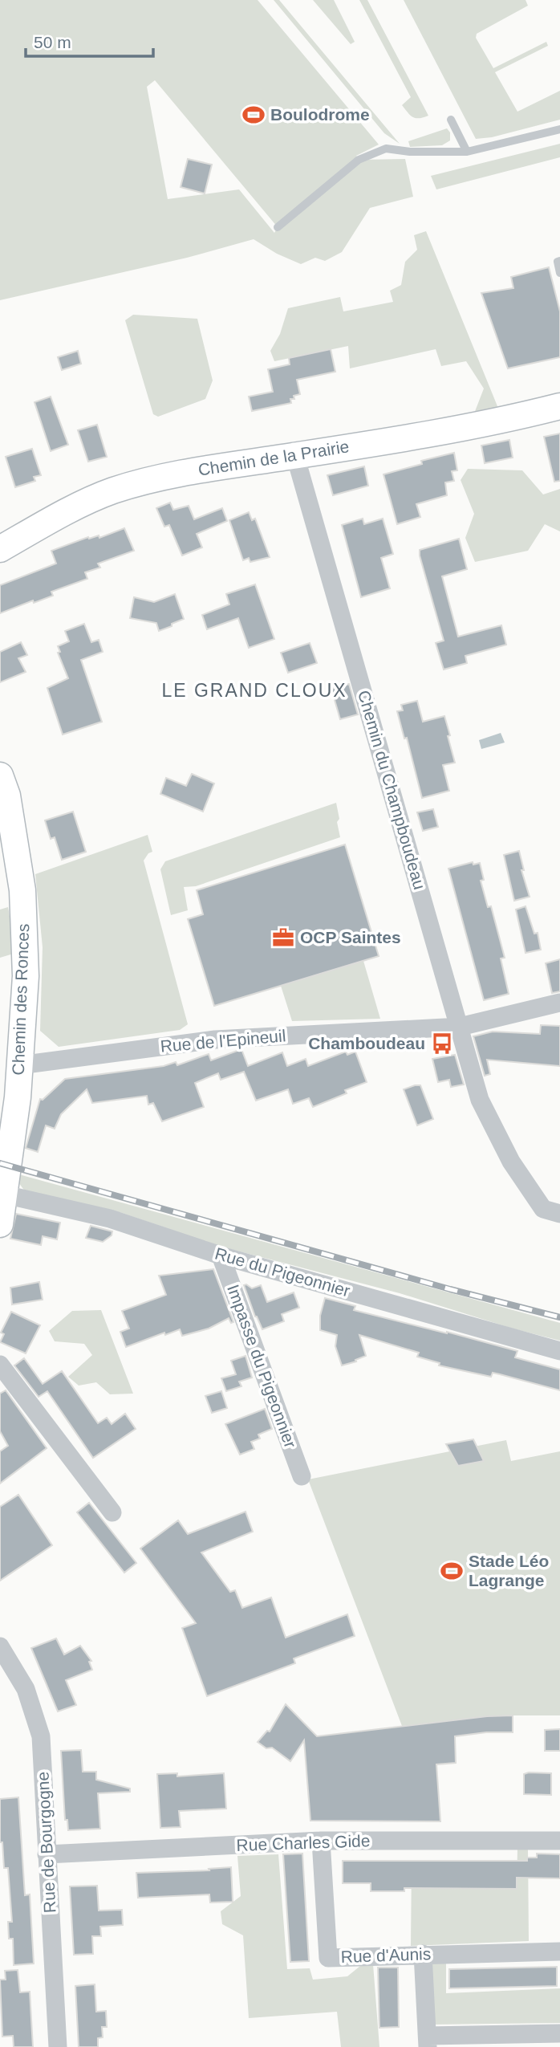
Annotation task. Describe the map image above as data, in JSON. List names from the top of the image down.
{
  "streets": {
    "street": [
      "Chemin de la Prairie",
      "Chemin du Champboudeau",
      "Chemin des Ronces",
      "Rue de l'Epineuil",
      "Rue du Pigeonnier",
      "Impasse du Pigeonnier",
      "Rue de Bourgogne",
      "Rue Charles Gide",
      "Rue d'Aunis"
    ]
  },
  "crossings": [
    ["Chemin de la Prairie", "Chemin du Champboudeau"],
    ["Chemin du Champboudeau", "Rue de l'Epineuil"],
    ["Chemin des Ronces", "Rue de l'Epineuil"],
    ["Chemin des Ronces", "Rue du Pigeonnier"],
    ["Rue du Pigeonnier", "Impasse du Pigeonnier"],
    ["Rue de Bourgogne", "Rue Charles Gide"],
    ["Rue Charles Gide", "Rue d'Aunis"]
  ],
  "districts": ["LE GRAND CLOUX"],
  "places": {
    "sports": ["Boulodrome", "Stade Léo Lagrange"],
    "office": ["OCP Saintes"],
    "bus stop": ["Chamboudeau"]
  },
  "scale_bar": "50 m"
}
